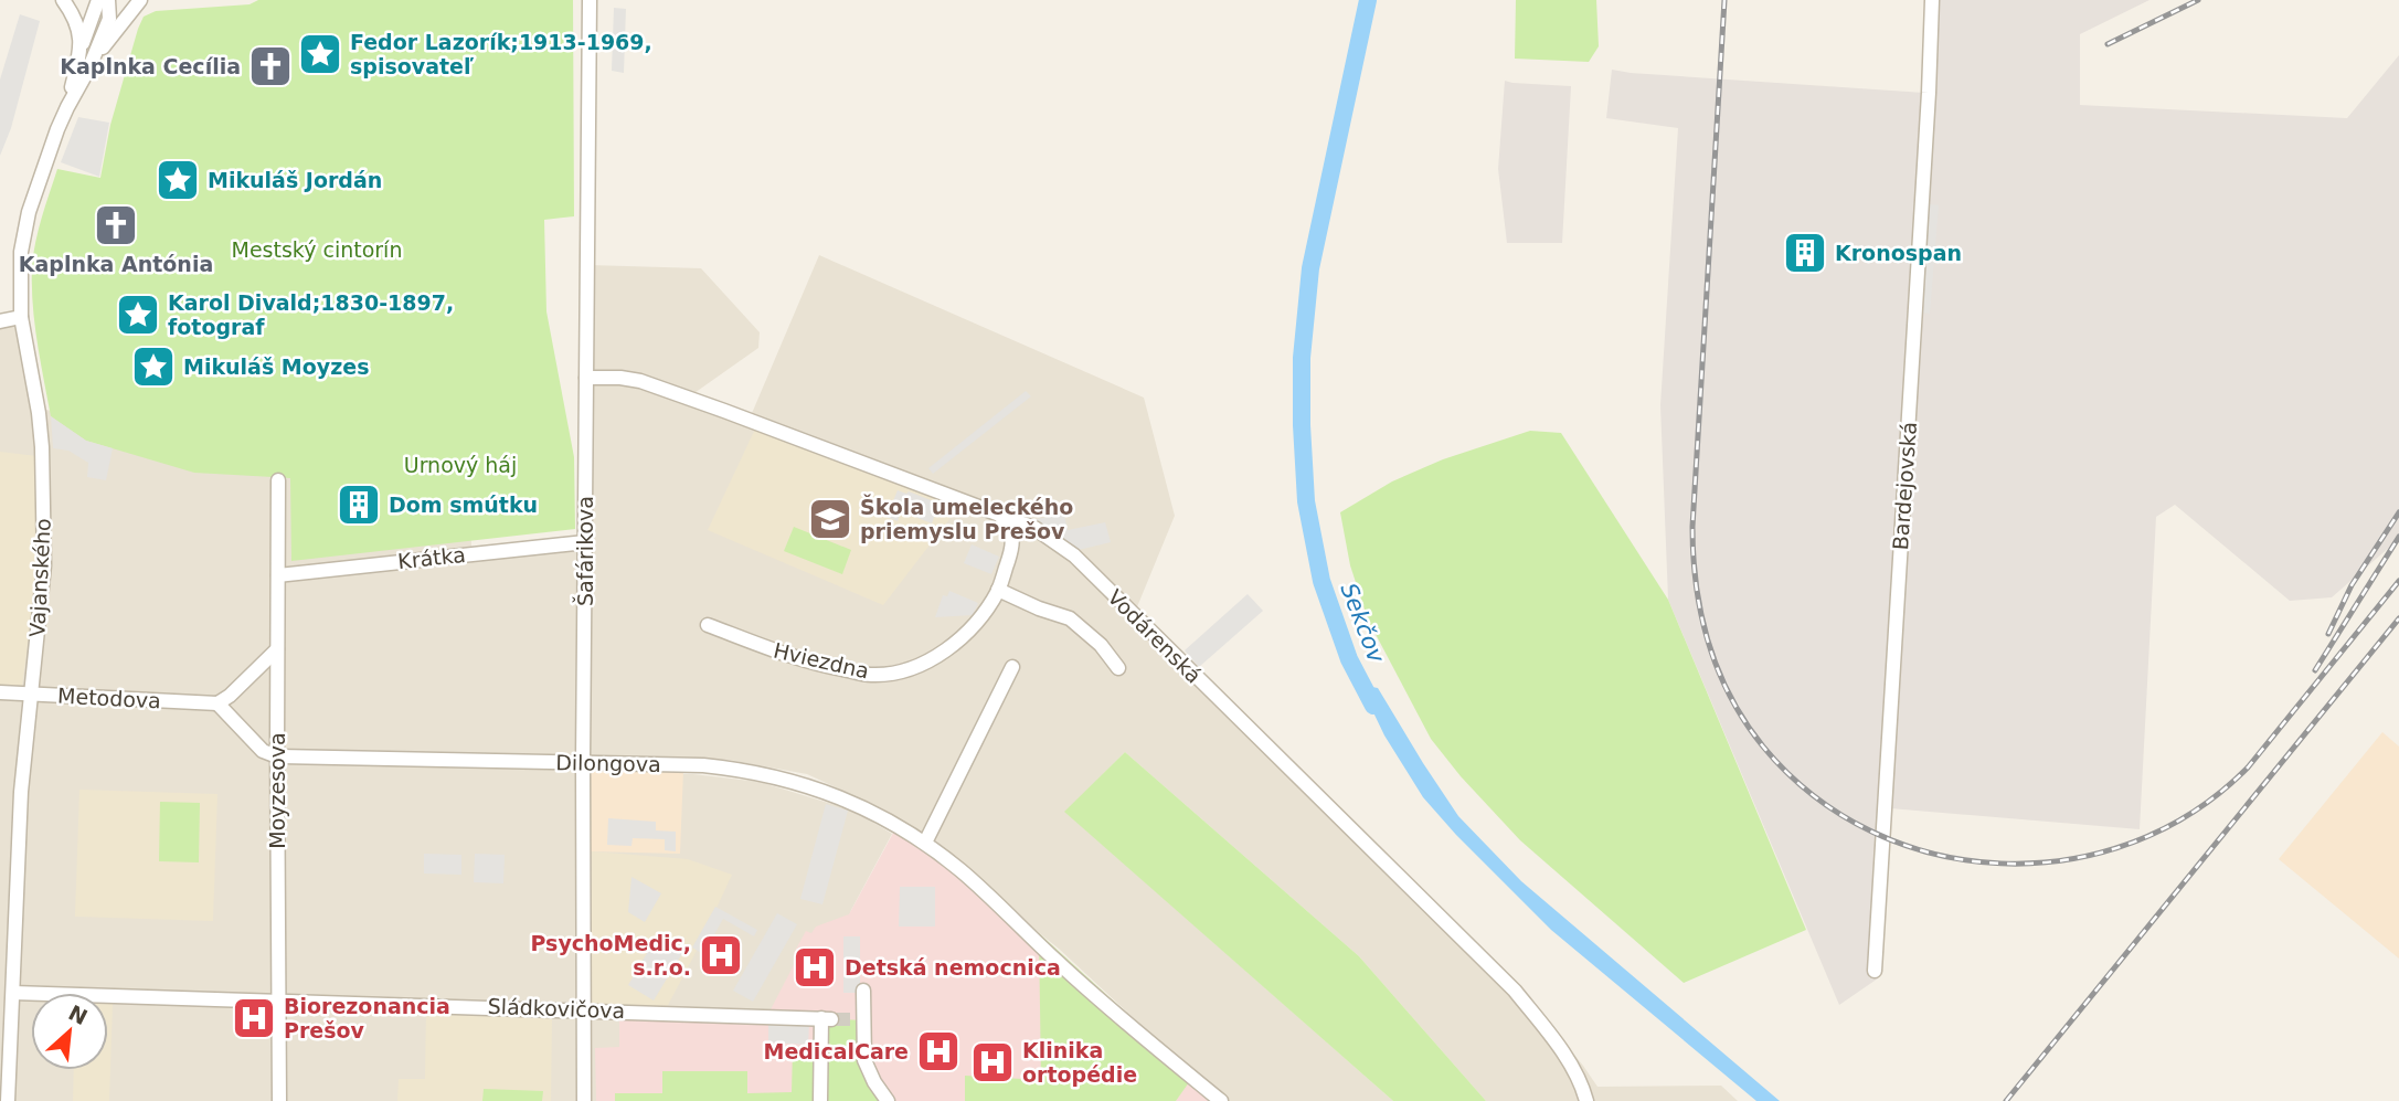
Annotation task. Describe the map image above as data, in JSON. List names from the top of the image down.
{
  "streets": {
    "street": [
      "Bardejovská",
      "Šafárikova",
      "Krátka",
      "Vajanského",
      "Vodárenská",
      "Hviezdna",
      "Metodova",
      "Dilongova",
      "Moyzesova",
      "Sládkovičova"
    ]
  },
  "crossings": [
    ["Šafárikova", "Krátka"],
    ["Šafárikova", "Vodárenská"],
    ["Šafárikova", "Dilongova"],
    ["Šafárikova", "Sládkovičova"],
    ["Krátka", "Moyzesova"],
    ["Vajanského", "Metodova"],
    ["Vajanského", "Sládkovičova"],
    ["Vodárenská", "Hviezdna"],
    ["Dilongova", "Moyzesova"],
    ["Moyzesova", "Sládkovičova"]
  ],
  "water": ["Sekčov"],
  "parks": ["Mestský cintorín", "Urnový háj"],
  "places": {
    "place": [
      "Fedor Lazorík;1913-1969, spisovateľ",
      "Mikuláš Jordán",
      "Karol Divald;1830-1897, fotograf",
      "Mikuláš Moyzes"
    ],
    "church": ["Kaplnka Cecília", "Kaplnka Antónia"],
    "building": ["Kronospan", "Dom smútku"],
    "school or university": ["Škola umeleckého priemyslu Prešov"],
    "hospital": [
      "PsychoMedic, s.r.o.",
      "Detská nemocnica",
      "Biorezonancia Prešov",
      "MedicalCare",
      "Klinika ortopédie"
    ]
  },
  "north": "top right"
}
